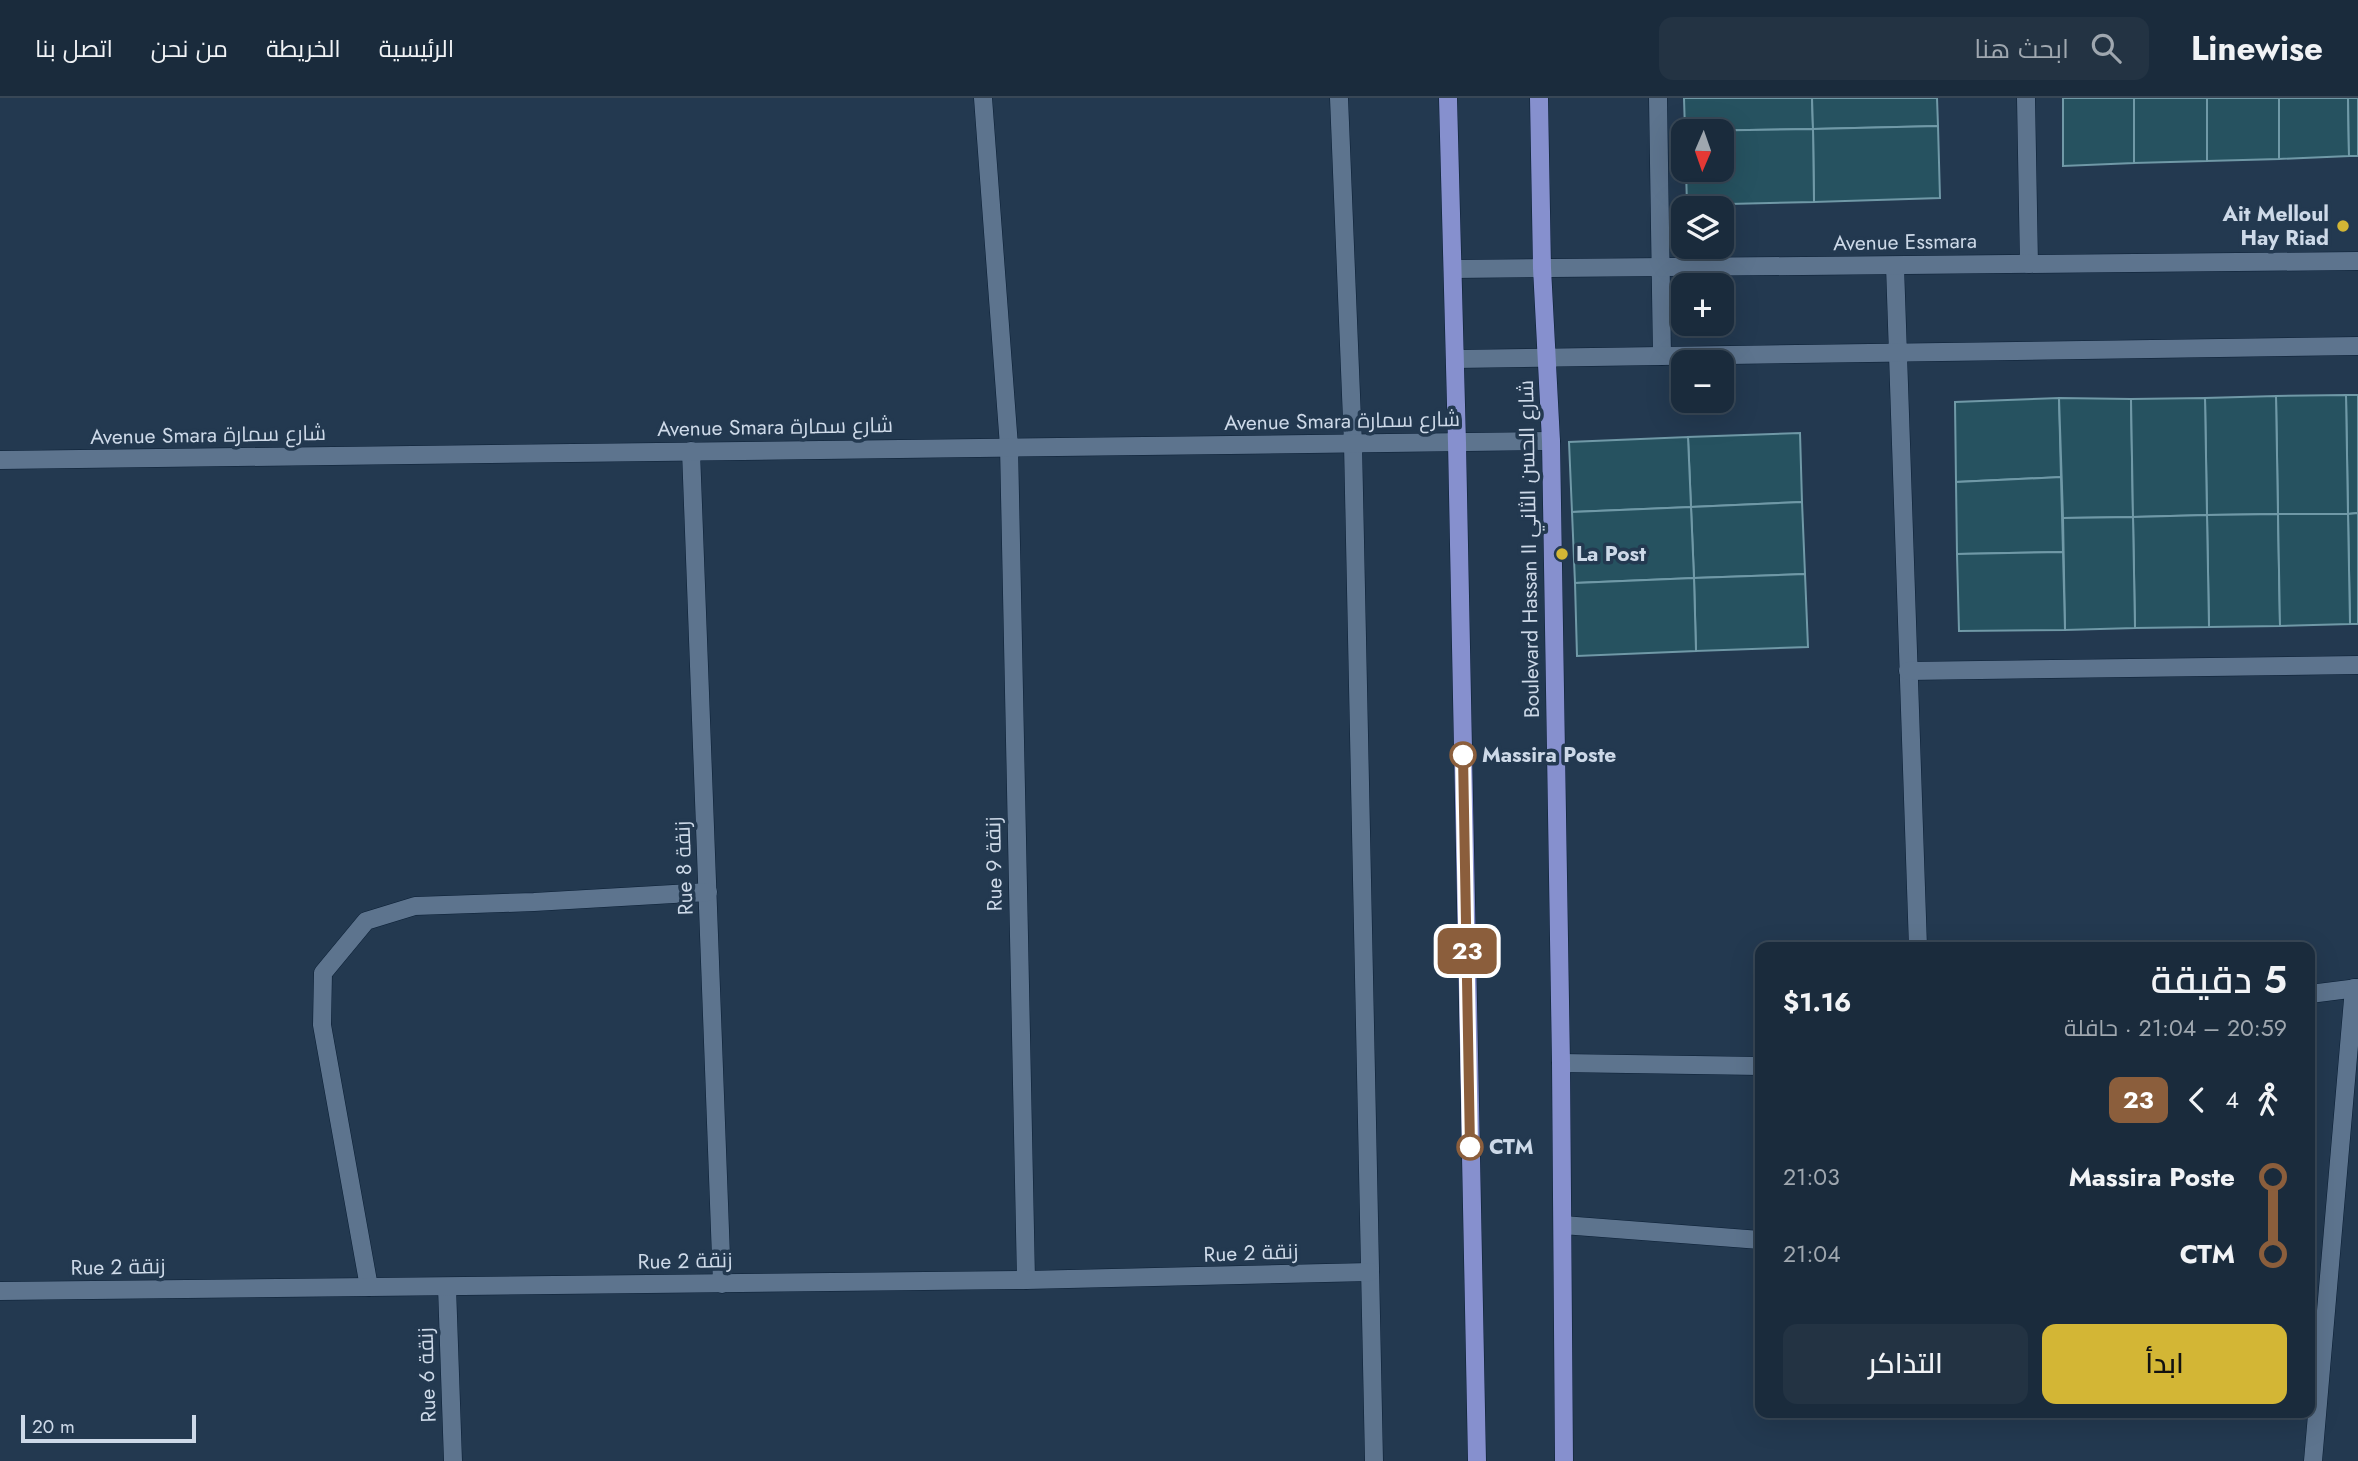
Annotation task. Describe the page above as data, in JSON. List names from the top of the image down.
{
  "streets": {
    "main road": ["Boulevard Hassan II شارع الحسن الثاني"],
    "street": [
      "Avenue Essmara",
      "Avenue Smara شارع سمارة",
      "Rue 9 زنقة",
      "Rue 8 زنقة",
      "Rue 2 زنقة",
      "Rue 6 زنقة"
    ]
  },
  "crossings": [
    ["Avenue Essmara", "Boulevard Hassan II شارع الحسن الثاني"],
    ["Avenue Smara شارع سمارة", "Boulevard Hassan II شارع الحسن الثاني"],
    ["Avenue Smara شارع سمارة", "Rue 9 زنقة"],
    ["Avenue Smara شارع سمارة", "Rue 8 زنقة"],
    ["Rue 9 زنقة", "Rue 2 زنقة"],
    ["Rue 8 زنقة", "Rue 2 زنقة"],
    ["Rue 2 زنقة", "Rue 6 زنقة"]
  ],
  "places": [
    "Ait Melloul Hay Riad",
    "La Post",
    "Massira Poste",
    "CTM"
  ],
  "lines": ["bus line 23"],
  "scale_bar": "20 m",
  "north": "bottom",
  "page": {
    "header": "Linewise",
    "search": "ابحث هنا",
    "nav": [
      "الرئيسية",
      "الخريطة",
      "من نحن",
      "اتصل بنا"
    ],
    "on_map": "23",
    "map_buttons": ["+", "−"],
    "heading": ["5 دقيقة", "20:59 – 21:04 · حافلة", "$1.16"],
    "legs": ["4", "23"],
    "list": [
      {
        "name": "Massira Poste",
        "value": "21:03"
      },
      {
        "name": "CTM",
        "value": "21:04"
      }
    ],
    "buttons": ["ابدأ", "التذاكر"],
    "scale": "20 m"
  }
}
